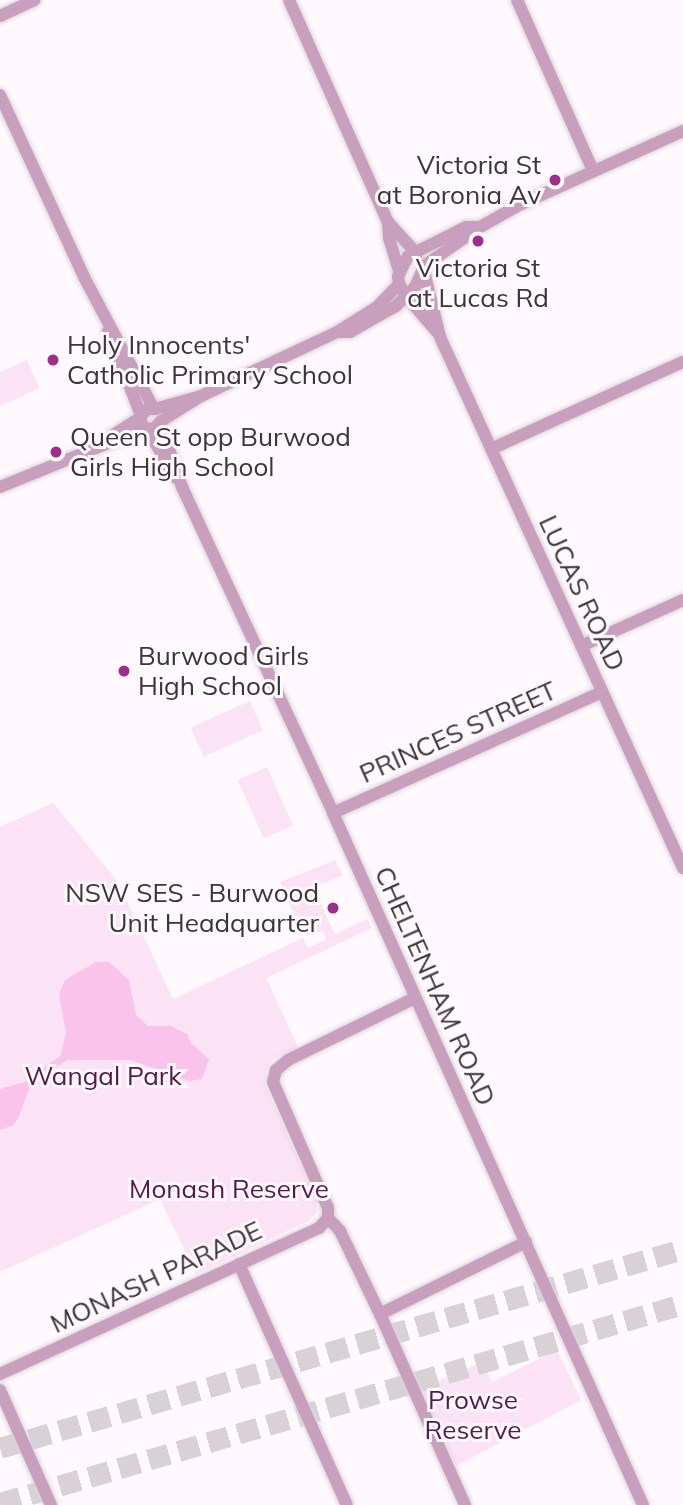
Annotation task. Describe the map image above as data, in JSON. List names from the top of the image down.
{
  "streets": {
    "street": [
      "LUCAS ROAD",
      "PRINCES STREET",
      "CHELTENHAM ROAD",
      "MONASH PARADE"
    ]
  },
  "crossings": [
    ["LUCAS ROAD", "PRINCES STREET"],
    ["PRINCES STREET", "CHELTENHAM ROAD"]
  ],
  "parks": ["Wangal Park", "Monash Reserve", "Prowse Reserve"],
  "places": [
    "Victoria St at Boronia Av",
    "Victoria St at Lucas Rd",
    "Holy Innocents' Catholic Primary School",
    "Queen St opp Burwood Girls High School",
    "Burwood Girls High School",
    "NSW SES - Burwood Unit Headquarter"
  ]
}
